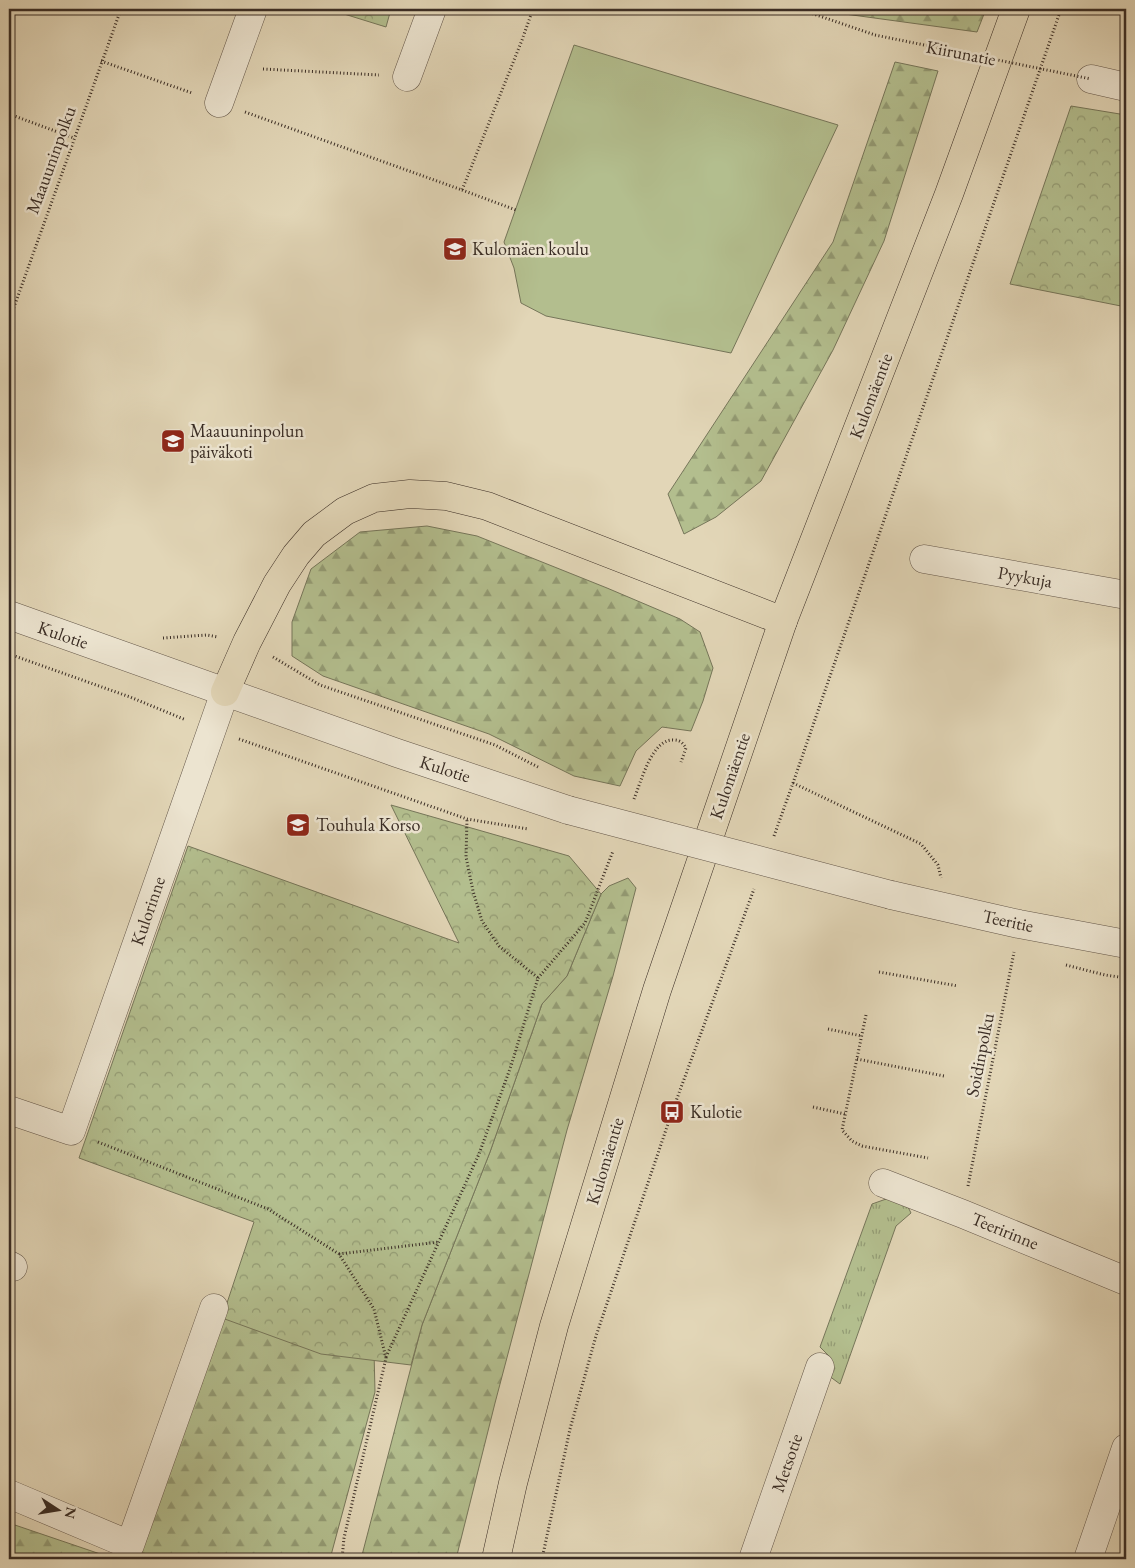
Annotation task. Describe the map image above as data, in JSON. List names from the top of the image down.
{
  "streets": {
    "main road": ["Kulomäentie"],
    "street": [
      "Pyykuja",
      "Kulotie",
      "Kulorinne",
      "Teeritie",
      "Teeririnne",
      "Metsotie"
    ],
    "path": ["Kiirunatie", "Maauuninpolku", "Soidinpolku"]
  },
  "crossings": [
    ["Kulotie", "Kulorinne"],
    ["Kulotie", "Teeritie"],
    ["Teeritie", "Soidinpolku"],
    ["Soidinpolku", "Teeririnne"]
  ],
  "places": {
    "school or university": ["Kulomäen koulu", "Maauuninpolun päiväkoti", "Touhula Korso"],
    "bus stop": ["Kulotie"]
  },
  "north": "right"
}
